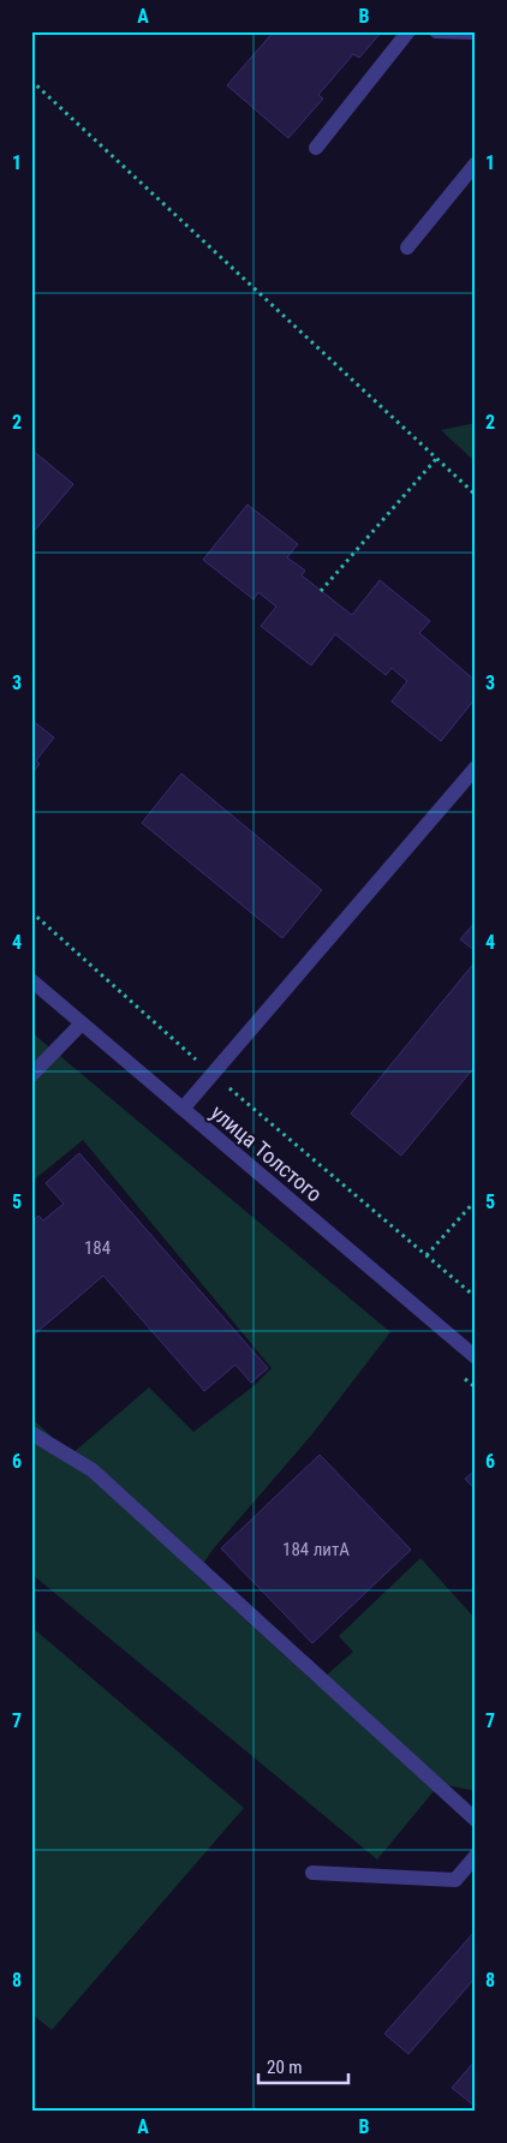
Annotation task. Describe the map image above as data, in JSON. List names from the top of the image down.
{
  "streets": {
    "street": ["улица Толстого"]
  },
  "house_numbers": ["184", "184 литА"],
  "scale_bar": "20 m",
  "grid": {
    "columns": ["A", "B"],
    "rows": [
      "1",
      "2",
      "3",
      "4",
      "5",
      "6",
      "7",
      "8"
    ]
  }
}
